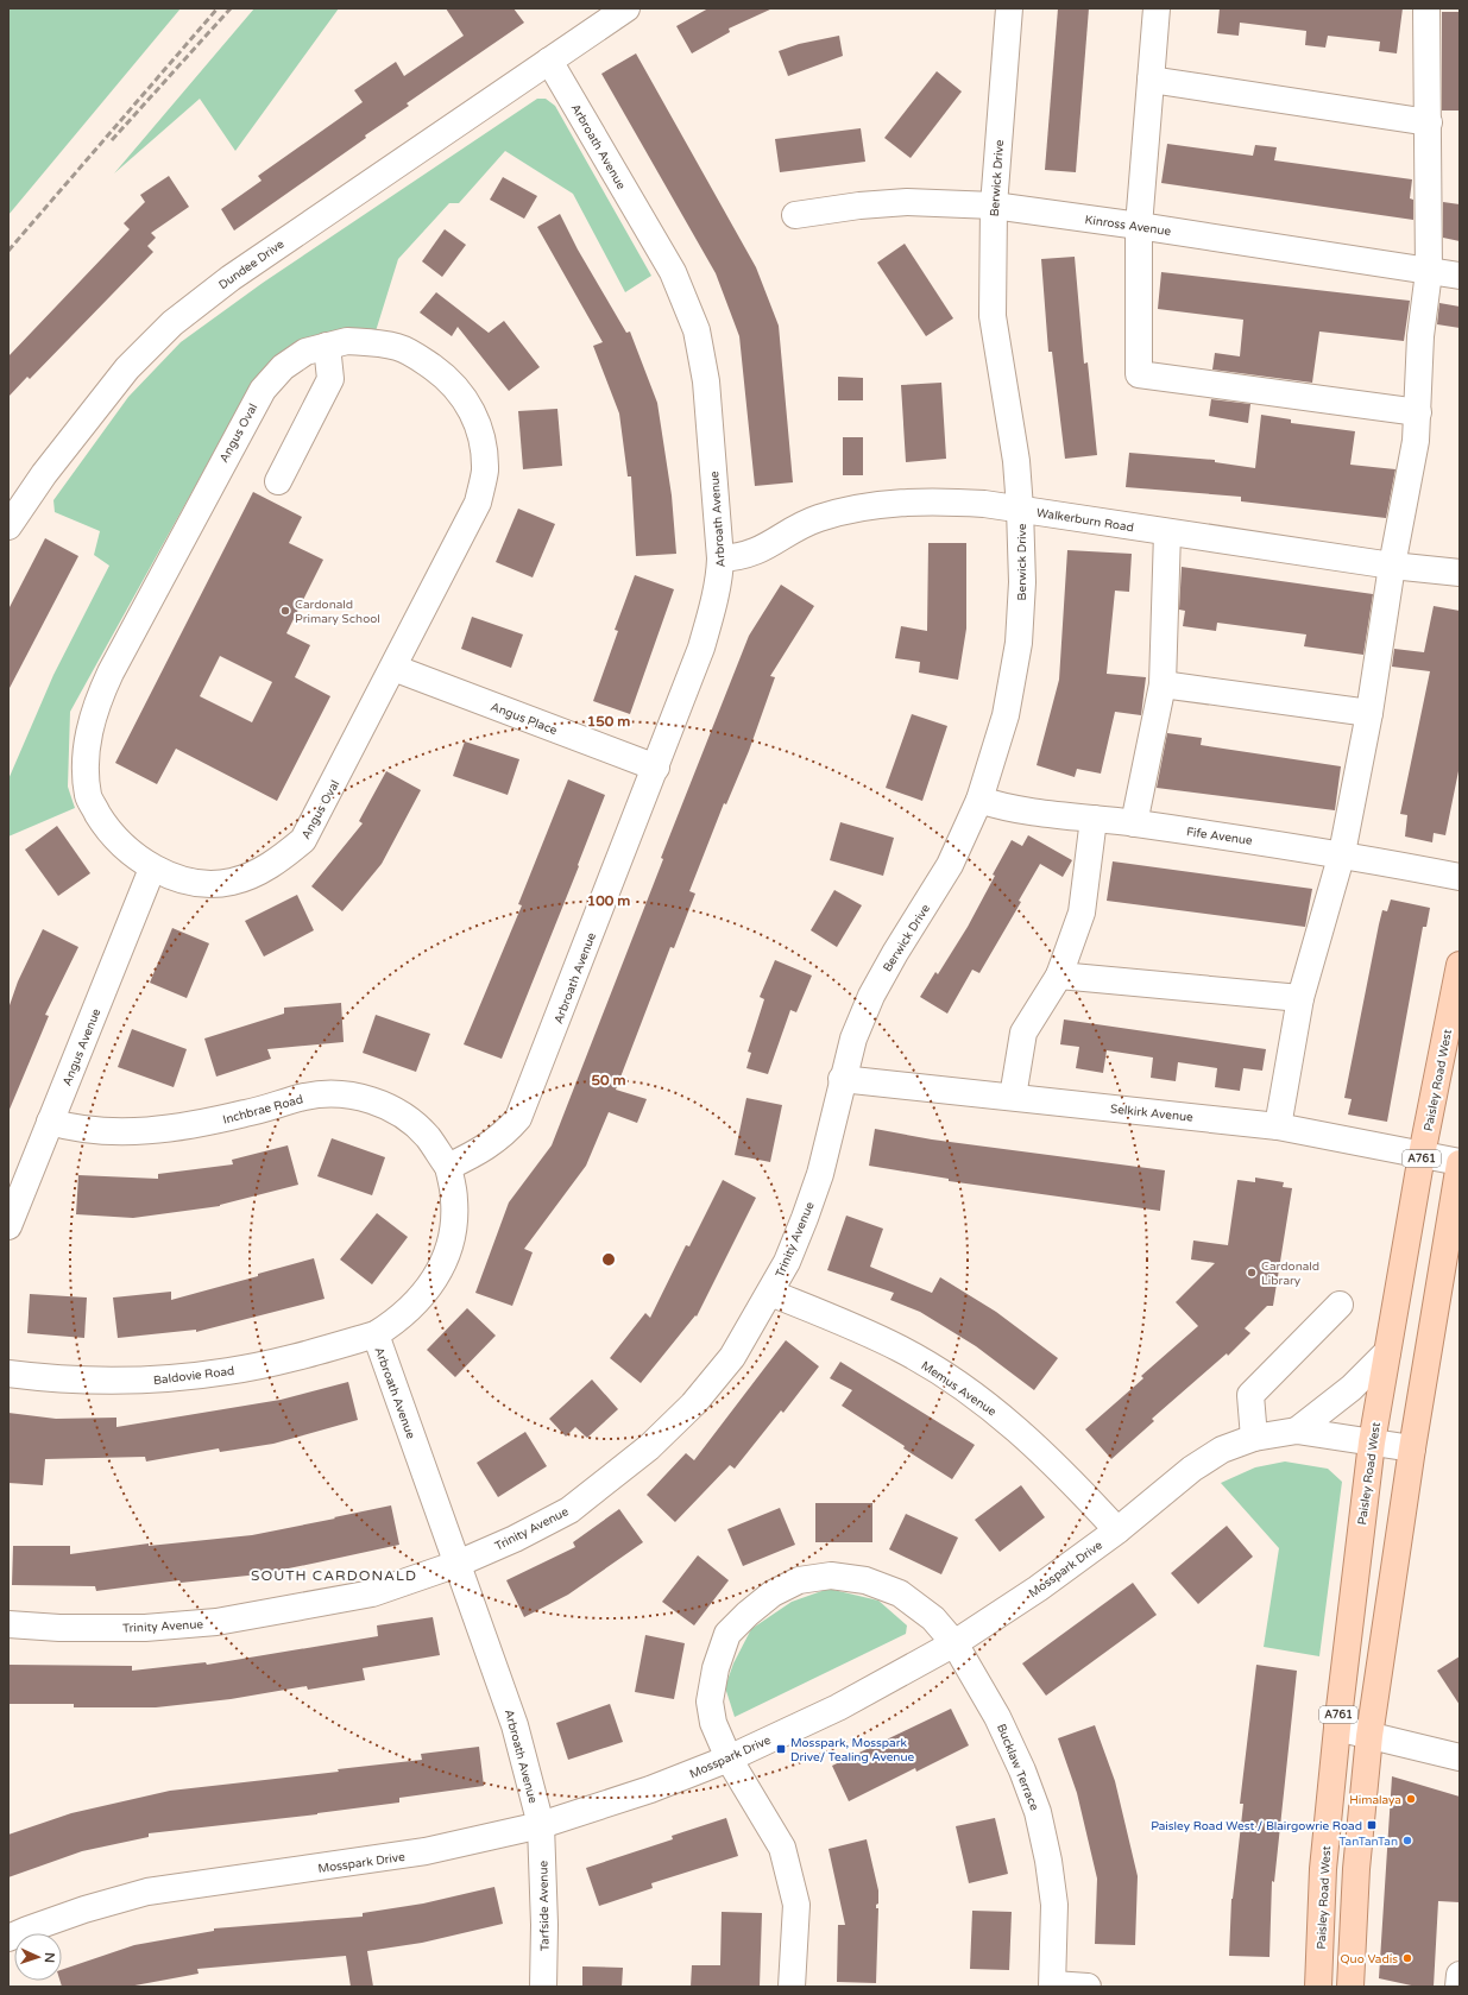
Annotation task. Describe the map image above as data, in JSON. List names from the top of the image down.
{
  "streets": {
    "main road": ["Paisley Road West", "A761"],
    "street": [
      "Arbroath Avenue",
      "Berwick Drive",
      "Kinross Avenue",
      "Dundee Drive",
      "Angus Oval",
      "Walkerburn Road",
      "Angus Place",
      "Fife Avenue",
      "Angus Avenue",
      "Inchbrae Road",
      "Selkirk Avenue",
      "Trinity Avenue",
      "Baldovie Road",
      "Memus Avenue",
      "Mosspark Drive",
      "Bucklaw Terrace",
      "Tarfside Avenue"
    ]
  },
  "crossings": [
    ["Arbroath Avenue", "Dundee Drive"],
    ["Arbroath Avenue", "Walkerburn Road"],
    ["Arbroath Avenue", "Angus Place"],
    ["Arbroath Avenue", "Inchbrae Road"],
    ["Arbroath Avenue", "Trinity Avenue"],
    ["Arbroath Avenue", "Baldovie Road"],
    ["Arbroath Avenue", "Mosspark Drive"],
    ["Arbroath Avenue", "Tarfside Avenue"],
    ["Berwick Drive", "Kinross Avenue"],
    ["Berwick Drive", "Walkerburn Road"],
    ["Berwick Drive", "Fife Avenue"],
    ["Berwick Drive", "Selkirk Avenue"],
    ["Berwick Drive", "Trinity Avenue"],
    ["Angus Oval", "Angus Place"],
    ["Angus Oval", "Angus Avenue"],
    ["Angus Avenue", "Inchbrae Road"],
    ["Paisley Road West", "Selkirk Avenue"],
    ["Paisley Road West", "Mosspark Drive"],
    ["Selkirk Avenue", "A761"],
    ["Selkirk Avenue", "Trinity Avenue"],
    ["A761", "Mosspark Drive"],
    ["Trinity Avenue", "Memus Avenue"],
    ["Memus Avenue", "Mosspark Drive"],
    ["Mosspark Drive", "Bucklaw Terrace"],
    ["Mosspark Drive", "Tarfside Avenue"]
  ],
  "districts": ["SOUTH CARDONALD"],
  "places": {
    "other": [
      "Cardonald Primary School",
      "Cardonald Library",
      "Himalaya",
      "TanTanTan",
      "Quo Vadis"
    ],
    "transit": ["Mosspark, Mosspark Drive/ Tealing Avenue", "Paisley Road West / Blairgowrie Road"]
  },
  "north": "right",
  "rings": ["150 m", "100 m", "50 m"]
}
